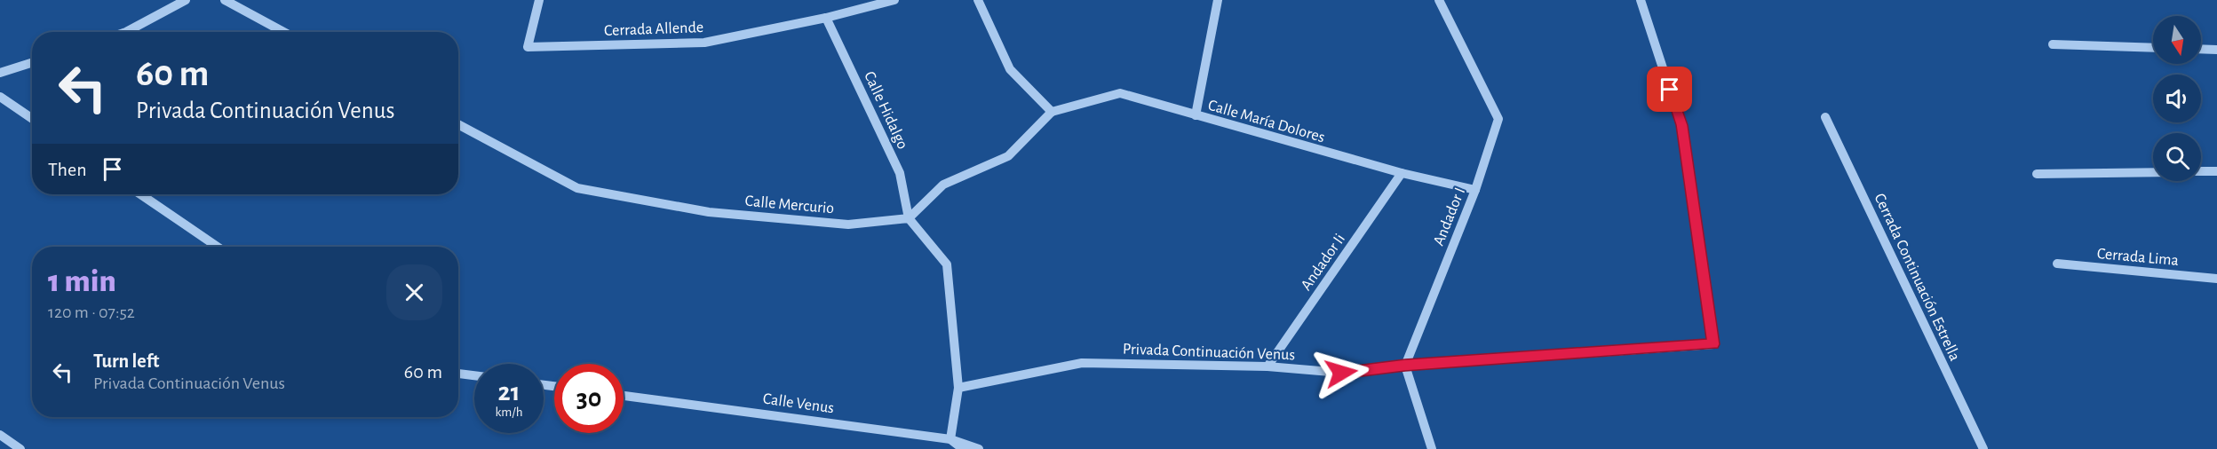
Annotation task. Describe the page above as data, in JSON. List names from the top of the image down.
{
  "streets": {
    "street": [
      "Cerrada Allende",
      "Calle Hidalgo",
      "Calle María Dolores",
      "Calle Mercurio",
      "Andador I",
      "Cerrada Lima",
      "Andador Ii",
      "Cerrada Continuación Estrella",
      "Privada Continuación Venus",
      "Calle Venus"
    ]
  },
  "crossings": [
    ["Cerrada Allende", "Calle Hidalgo"],
    ["Calle Hidalgo", "Calle Mercurio"],
    ["Calle María Dolores", "Andador I"],
    ["Calle María Dolores", "Andador Ii"],
    ["Andador I", "Privada Continuación Venus"],
    ["Andador Ii", "Privada Continuación Venus"]
  ],
  "north": "bottom",
  "page": {
    "turn": ["60 m", "Privada Continuación Venus"],
    "then": "Then",
    "heading": ["1 min", "120 m · 07:52"],
    "list": [
      {
        "name": "Turn left",
        "note": "Privada Continuación Venus",
        "value": "60 m"
      }
    ],
    "speed": "21 km/h",
    "limit": "30"
  }
}
